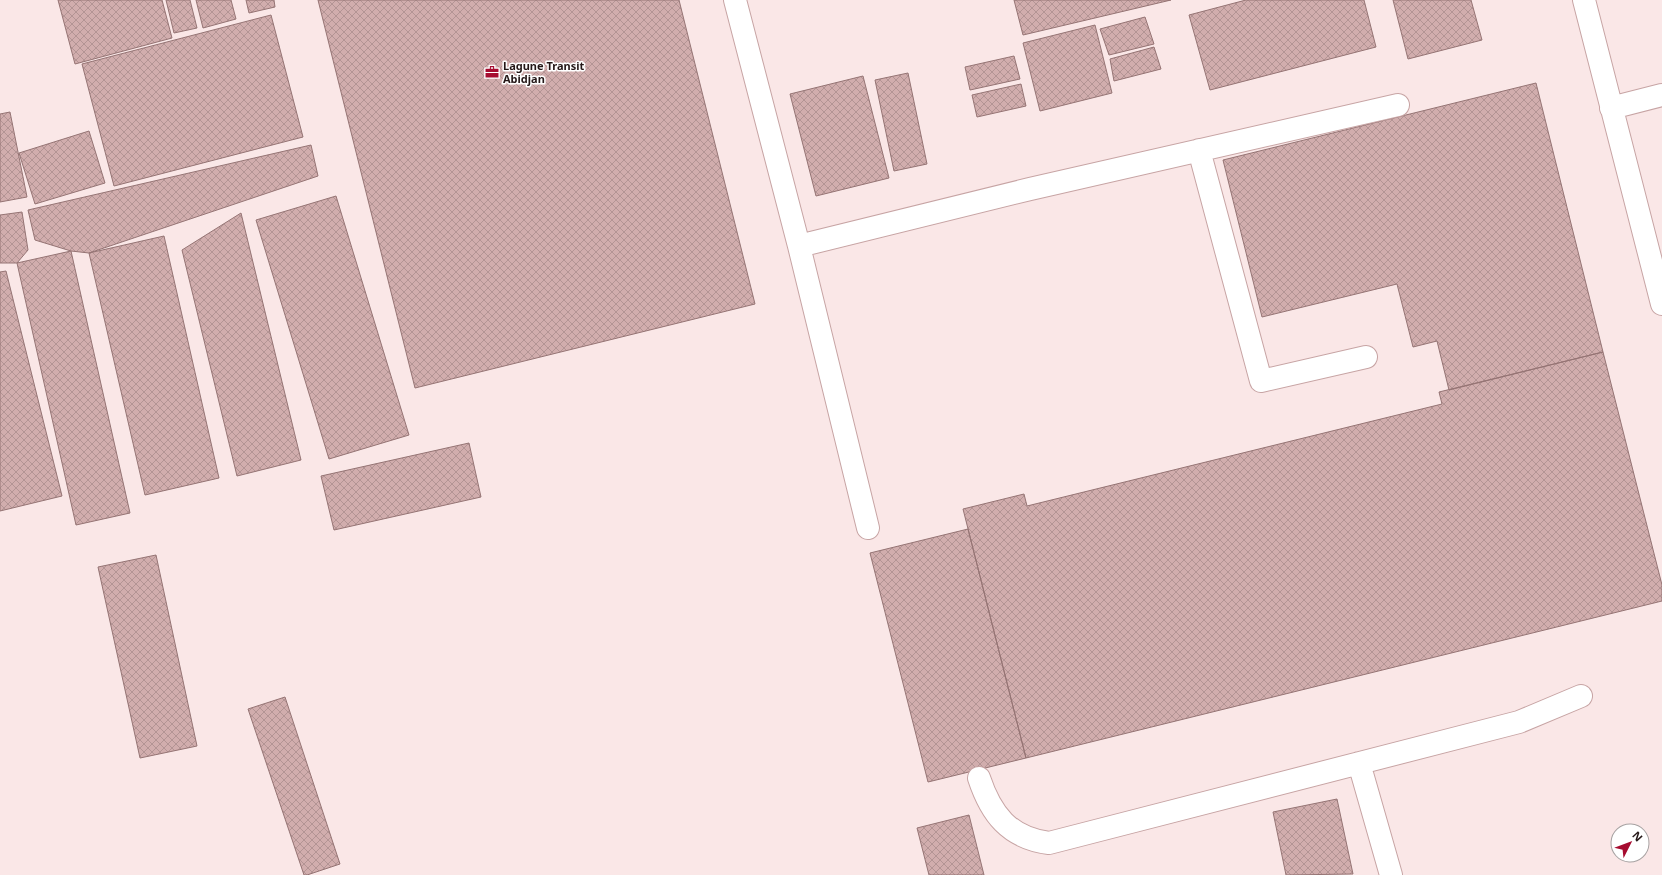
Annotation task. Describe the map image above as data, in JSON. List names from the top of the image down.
{
  "places": {
    "office": ["Lagune Transit Abidjan"]
  },
  "north": "top right"
}
